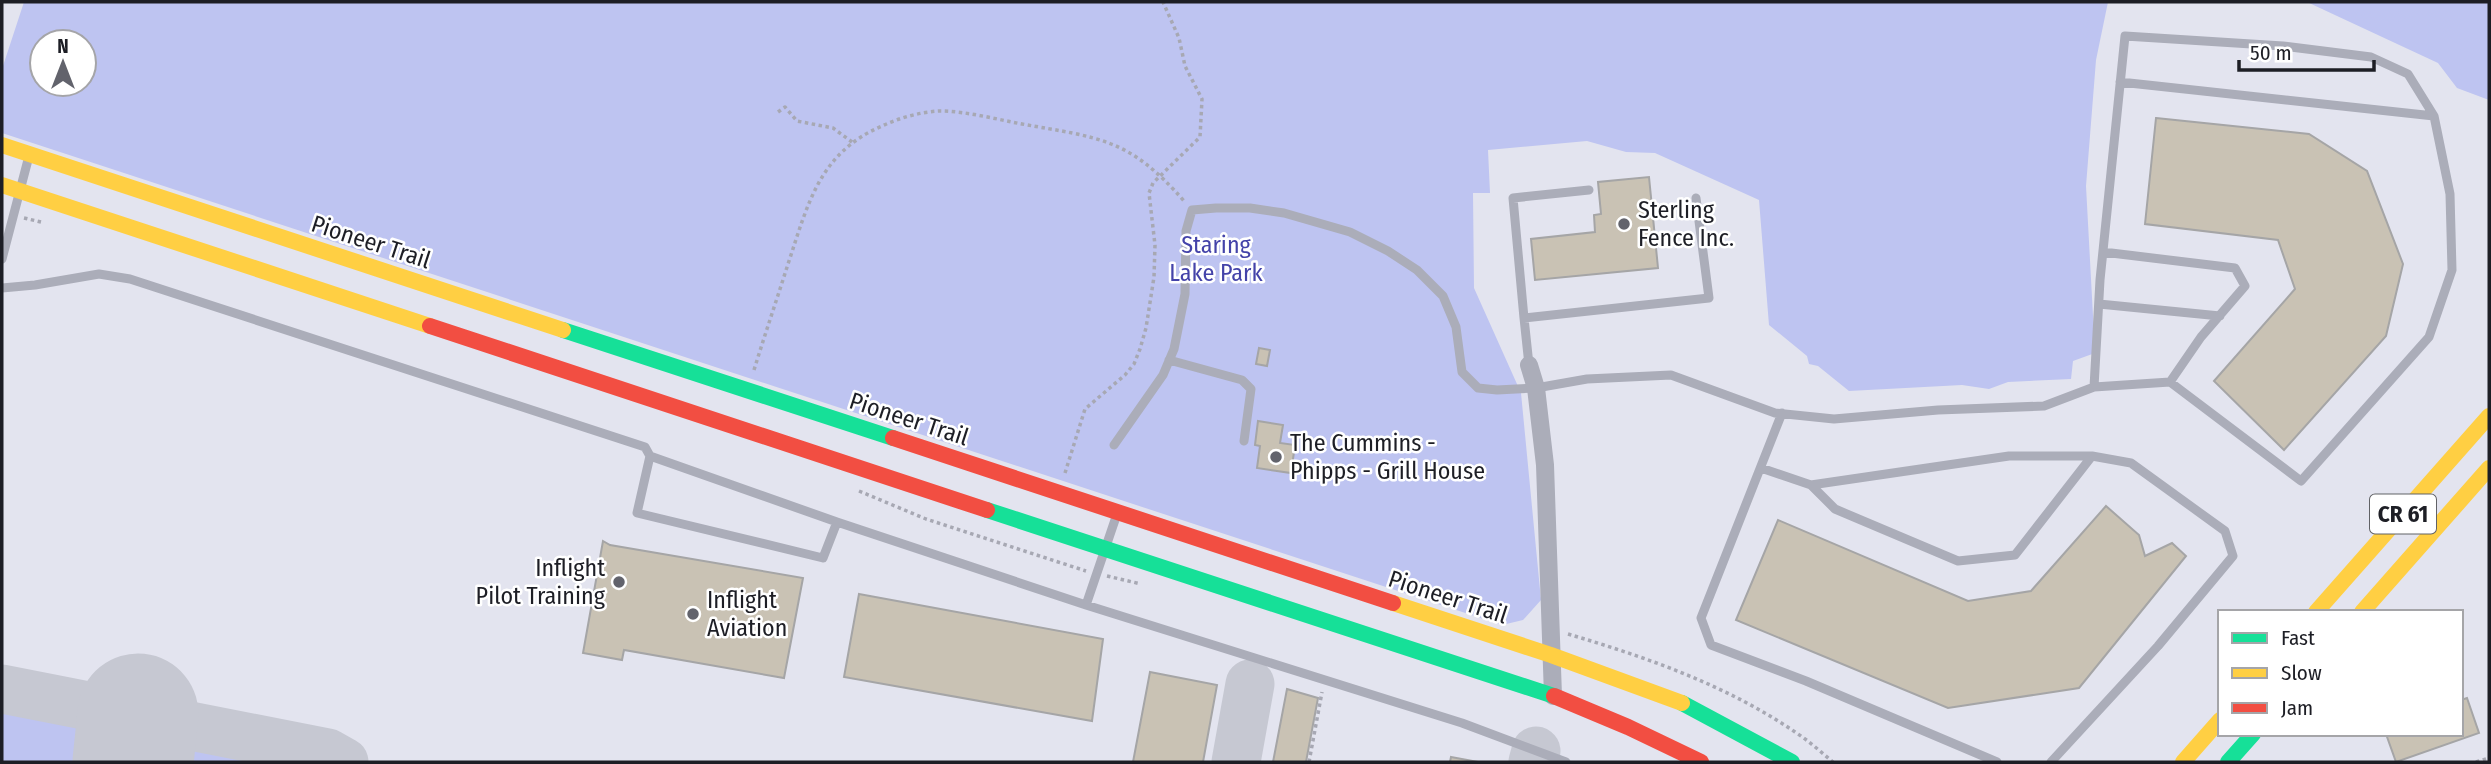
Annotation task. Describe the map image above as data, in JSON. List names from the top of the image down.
{
  "streets": {
    "main road": ["Pioneer Trail", "CR 61"]
  },
  "parks": ["Staring Lake Park"],
  "places": [
    "Sterling Fence Inc.",
    "The Cummins - Phipps - Grill House",
    "Inflight Pilot Training",
    "Inflight Aviation"
  ],
  "legend": ["Fast", "Slow", "Jam"],
  "scale_bar": "50 m",
  "north": "top"
}
